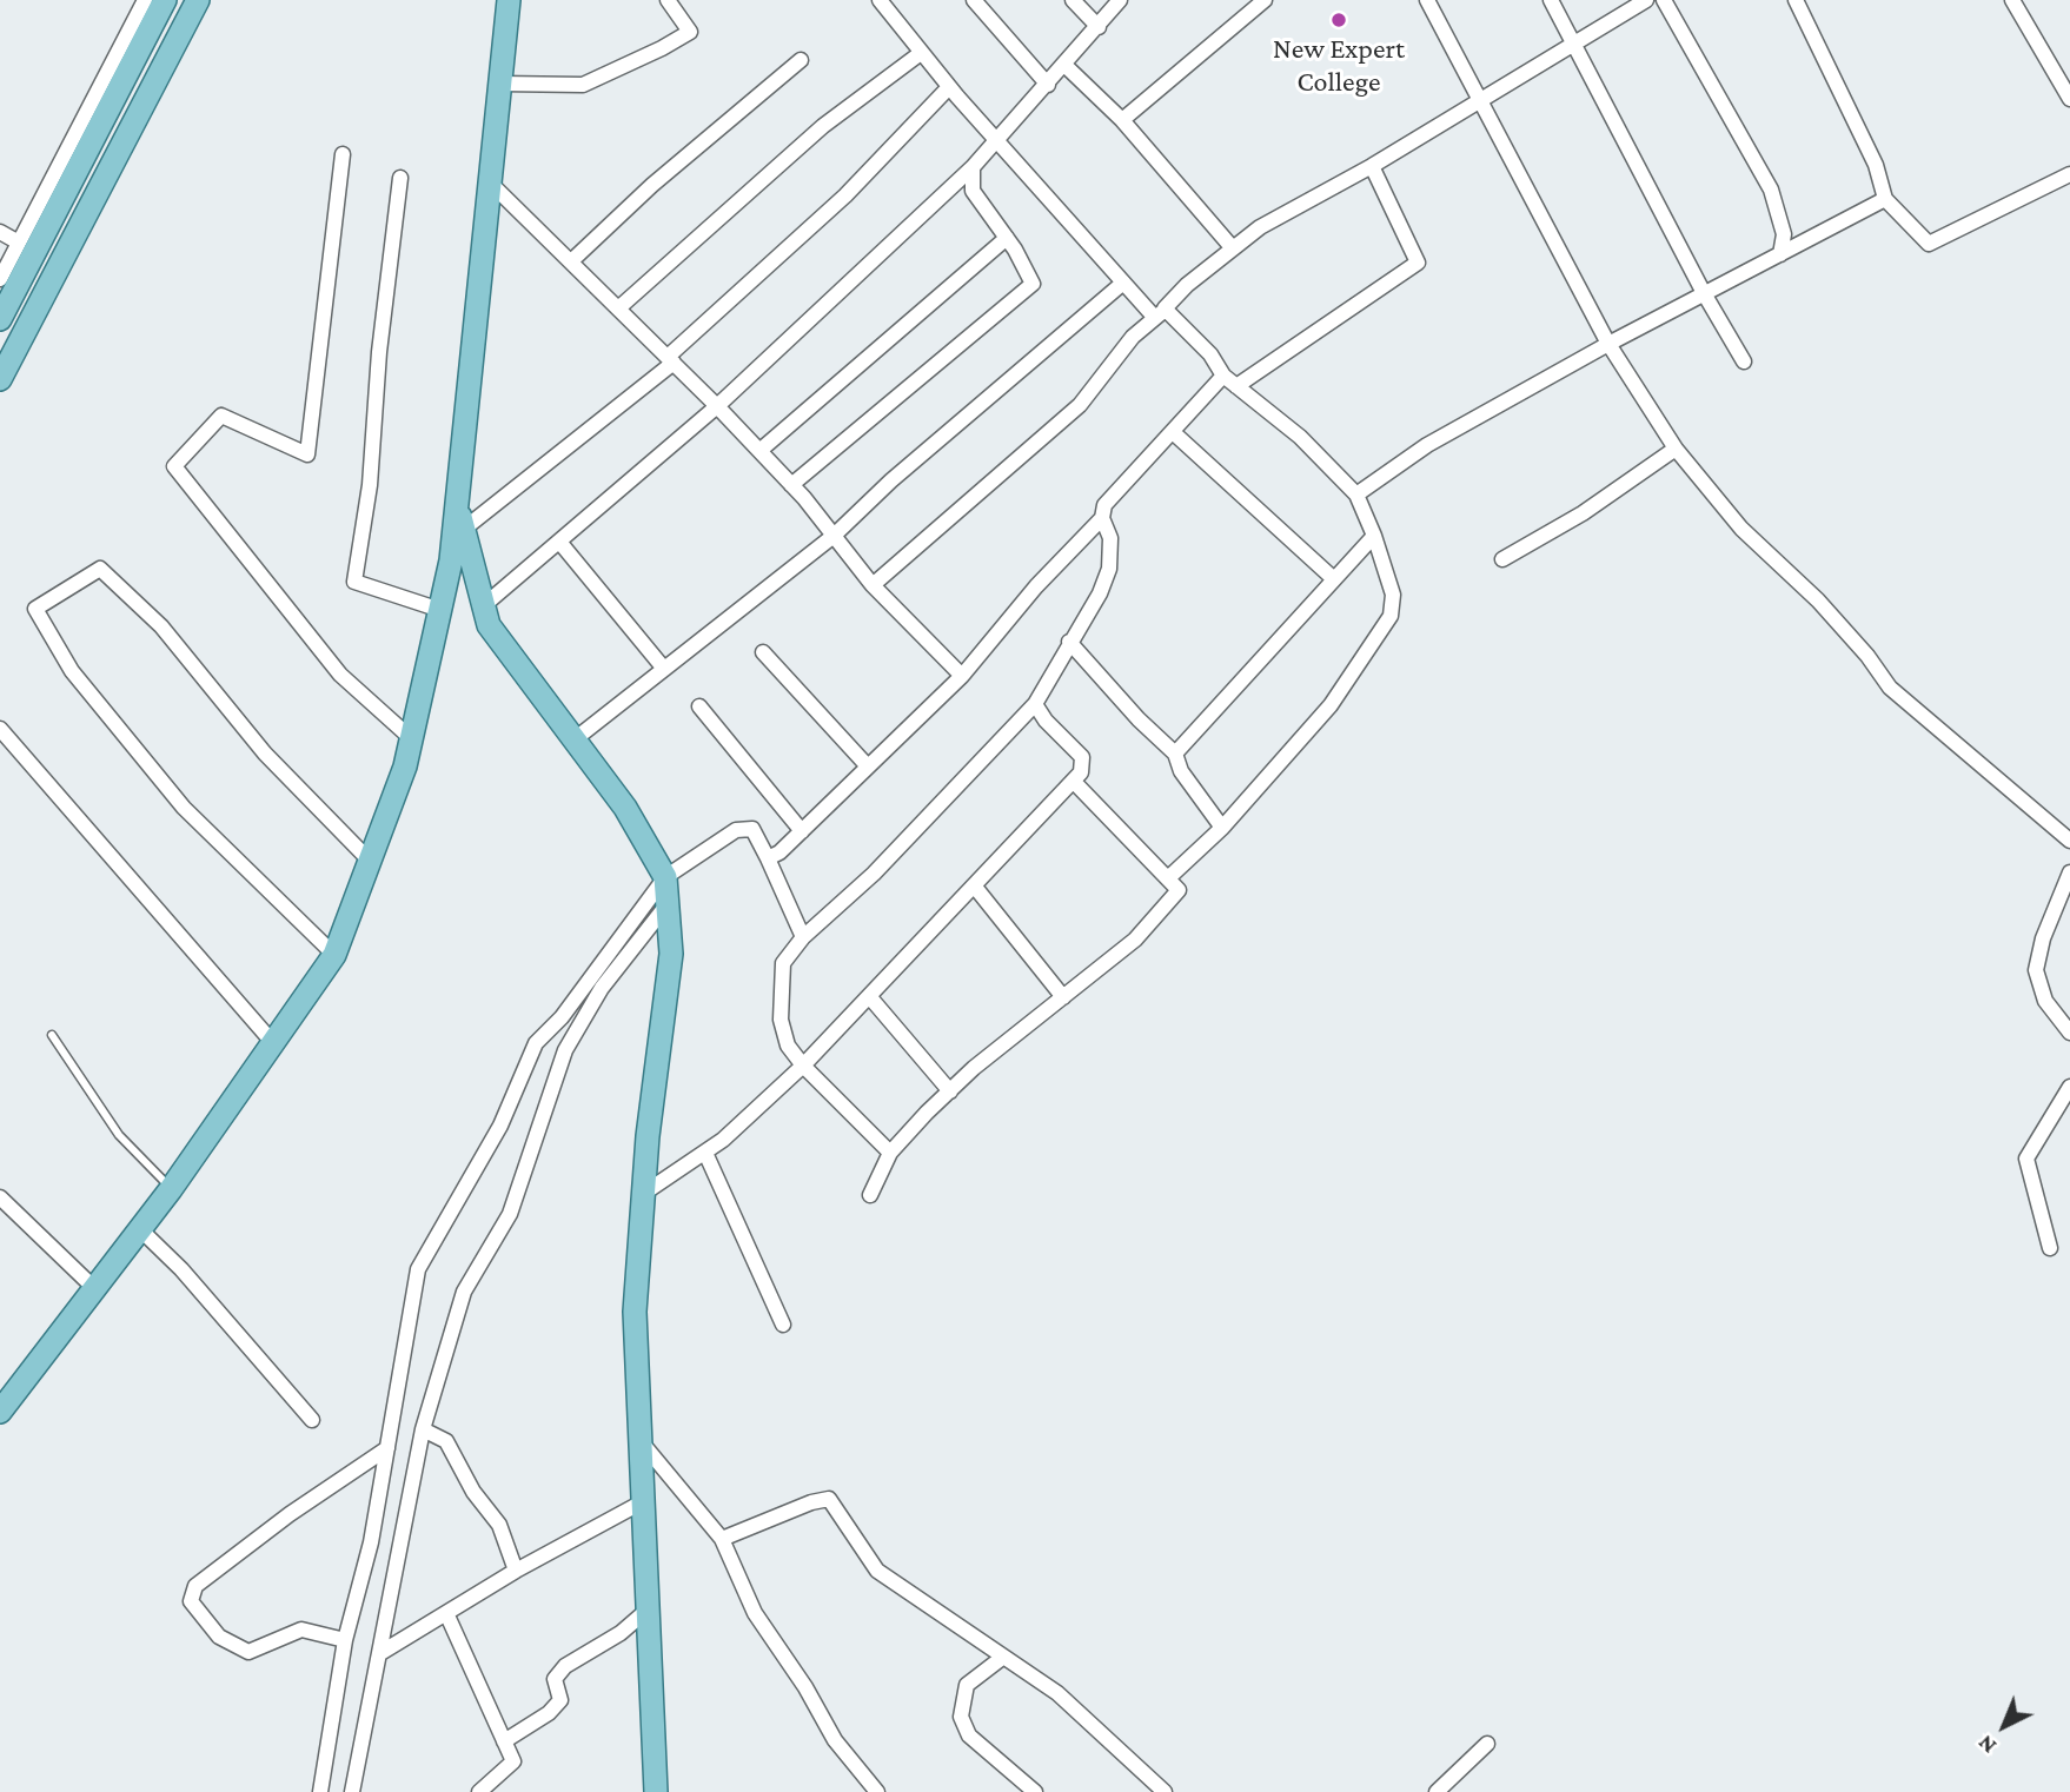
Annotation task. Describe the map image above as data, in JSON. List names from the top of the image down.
{
  "places": ["New Expert College"],
  "north": "bottom left"
}
